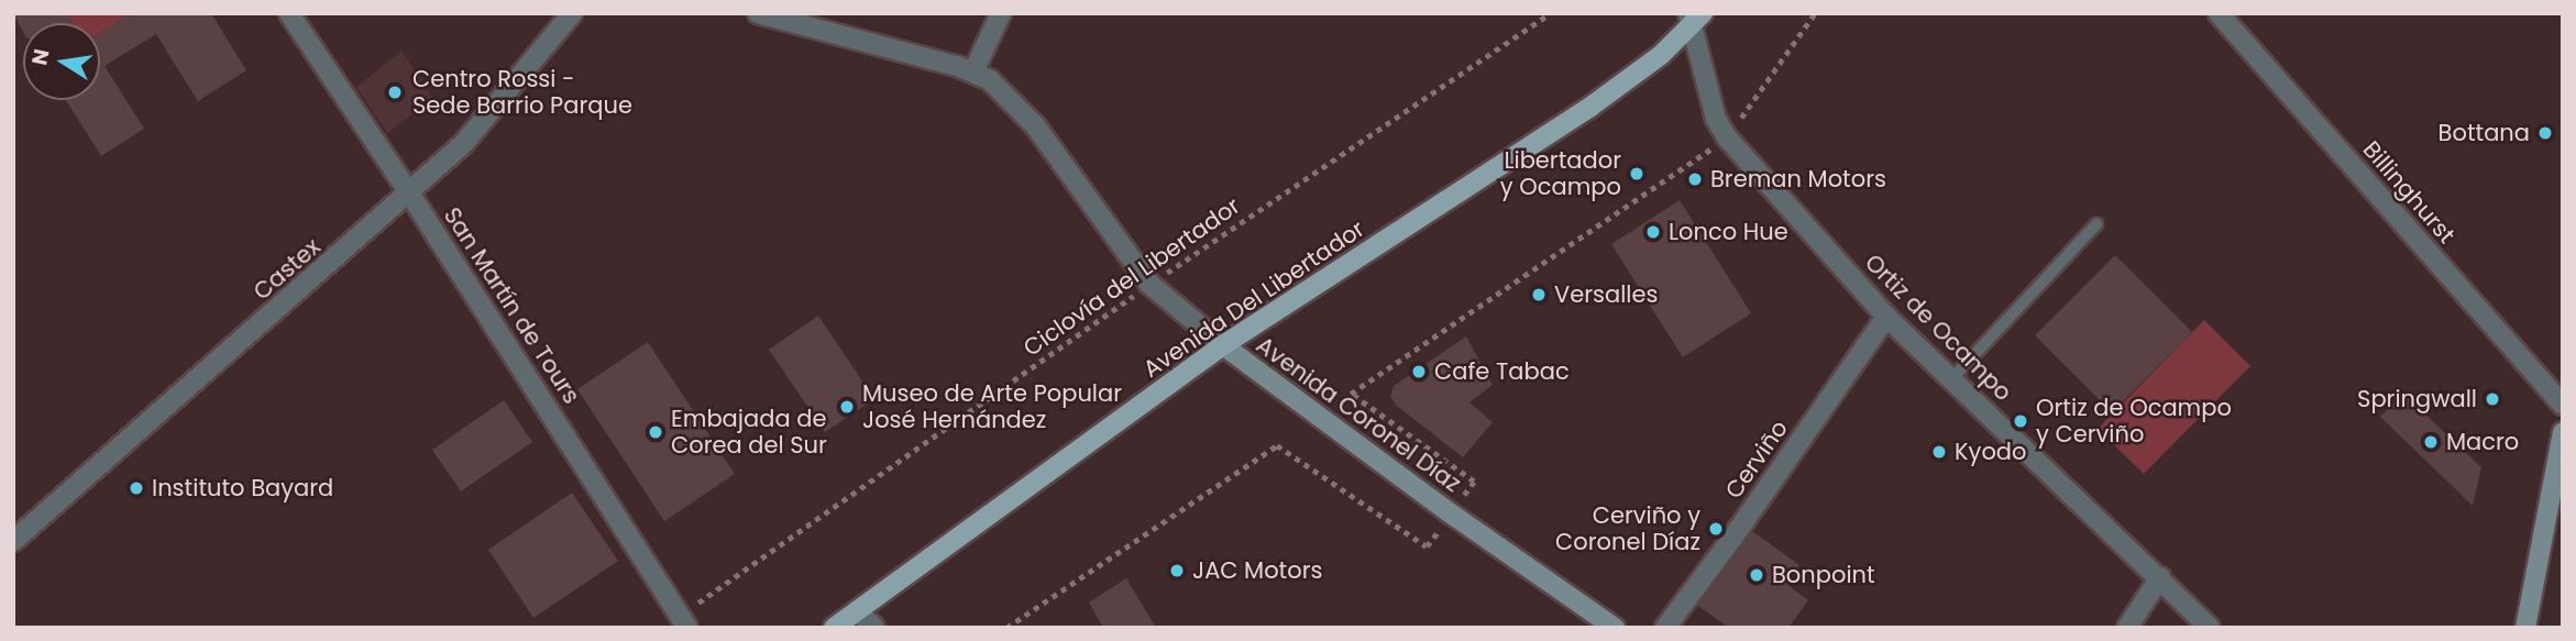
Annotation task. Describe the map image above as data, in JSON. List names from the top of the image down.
{
  "streets": {
    "main road": ["Avenida Del Libertador", "Avenida Coronel Díaz"],
    "street": [
      "Billinghurst",
      "Castex",
      "San Martín de Tours",
      "Ortiz de Ocampo",
      "Cerviño"
    ],
    "path": ["Ciclovía del Libertador"]
  },
  "crossings": [
    ["Castex", "San Martín de Tours"],
    ["Ciclovía del Libertador", "San Martín de Tours"],
    ["Ciclovía del Libertador", "Avenida Coronel Díaz"],
    ["Avenida Del Libertador", "Ortiz de Ocampo"],
    ["Avenida Del Libertador", "Avenida Coronel Díaz"],
    ["Ortiz de Ocampo", "Cerviño"]
  ],
  "places": [
    "Centro Rossi - Sede Barrio Parque",
    "Bottana",
    "Libertador y Ocampo",
    "Breman Motors",
    "Lonco Hue",
    "Versalles",
    "Cafe Tabac",
    "Springwall",
    "Museo de Arte Popular José Hernández",
    "Ortiz de Ocampo y Cerviño",
    "Embajada de Corea del Sur",
    "Macro",
    "Kyodo",
    "Instituto Bayard",
    "Cerviño y Coronel Díaz",
    "JAC Motors",
    "Bonpoint"
  ],
  "north": "left"
}
